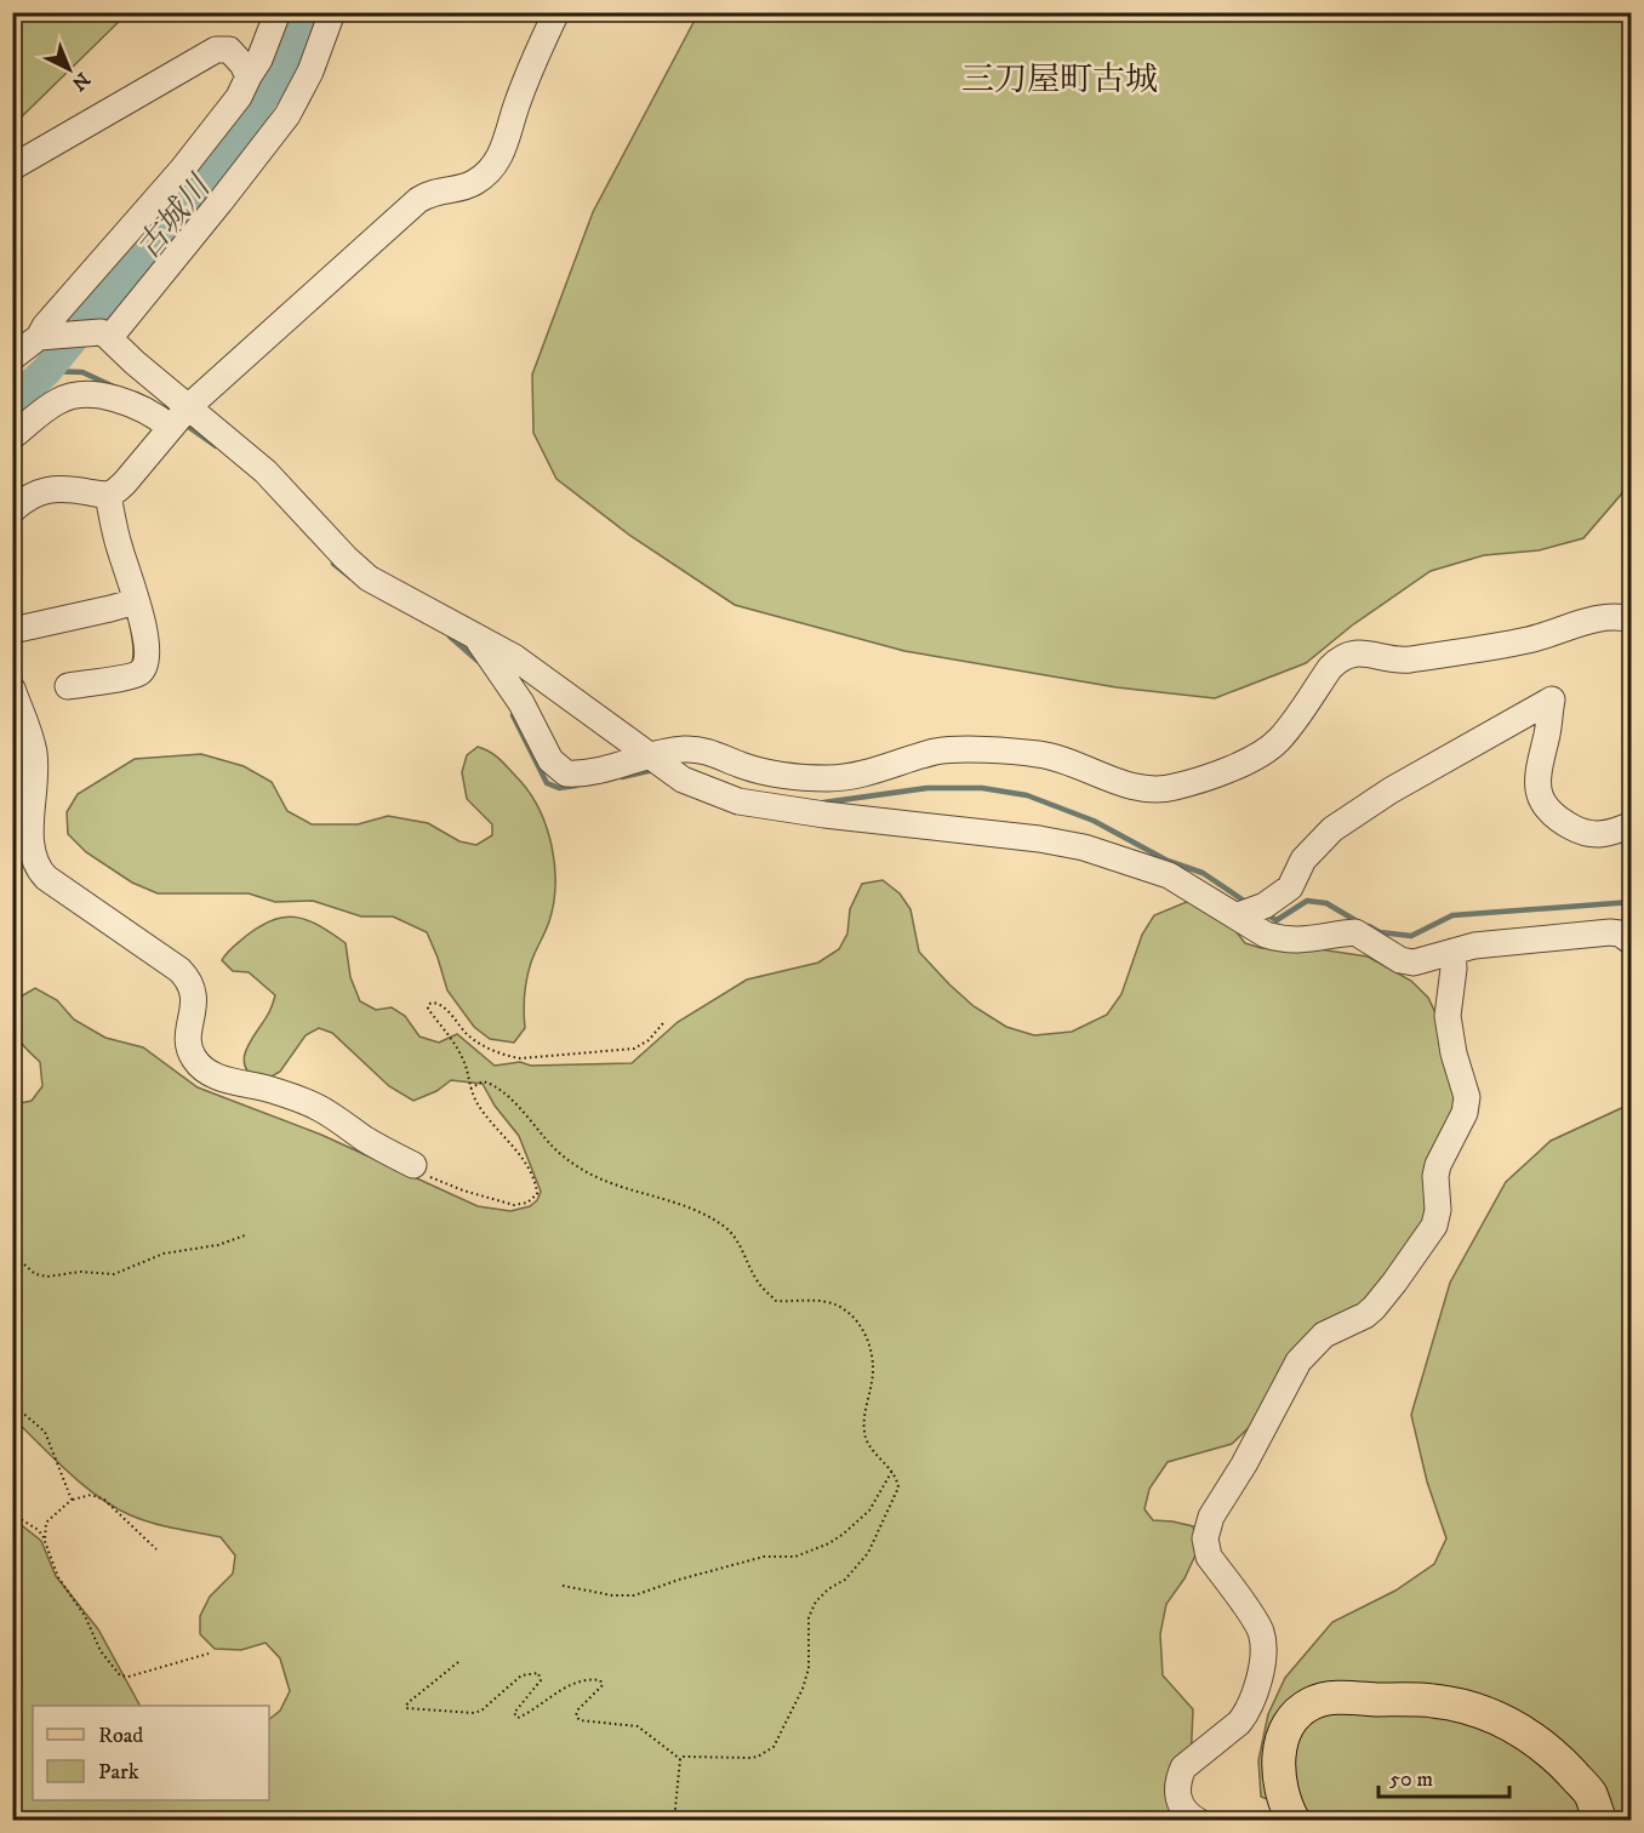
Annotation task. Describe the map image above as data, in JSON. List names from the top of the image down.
{
  "districts": ["三刀屋町古城"],
  "water": ["古城川"],
  "legend": ["Road", "Park"],
  "scale_bar": "50 m",
  "north": "bottom right"
}
